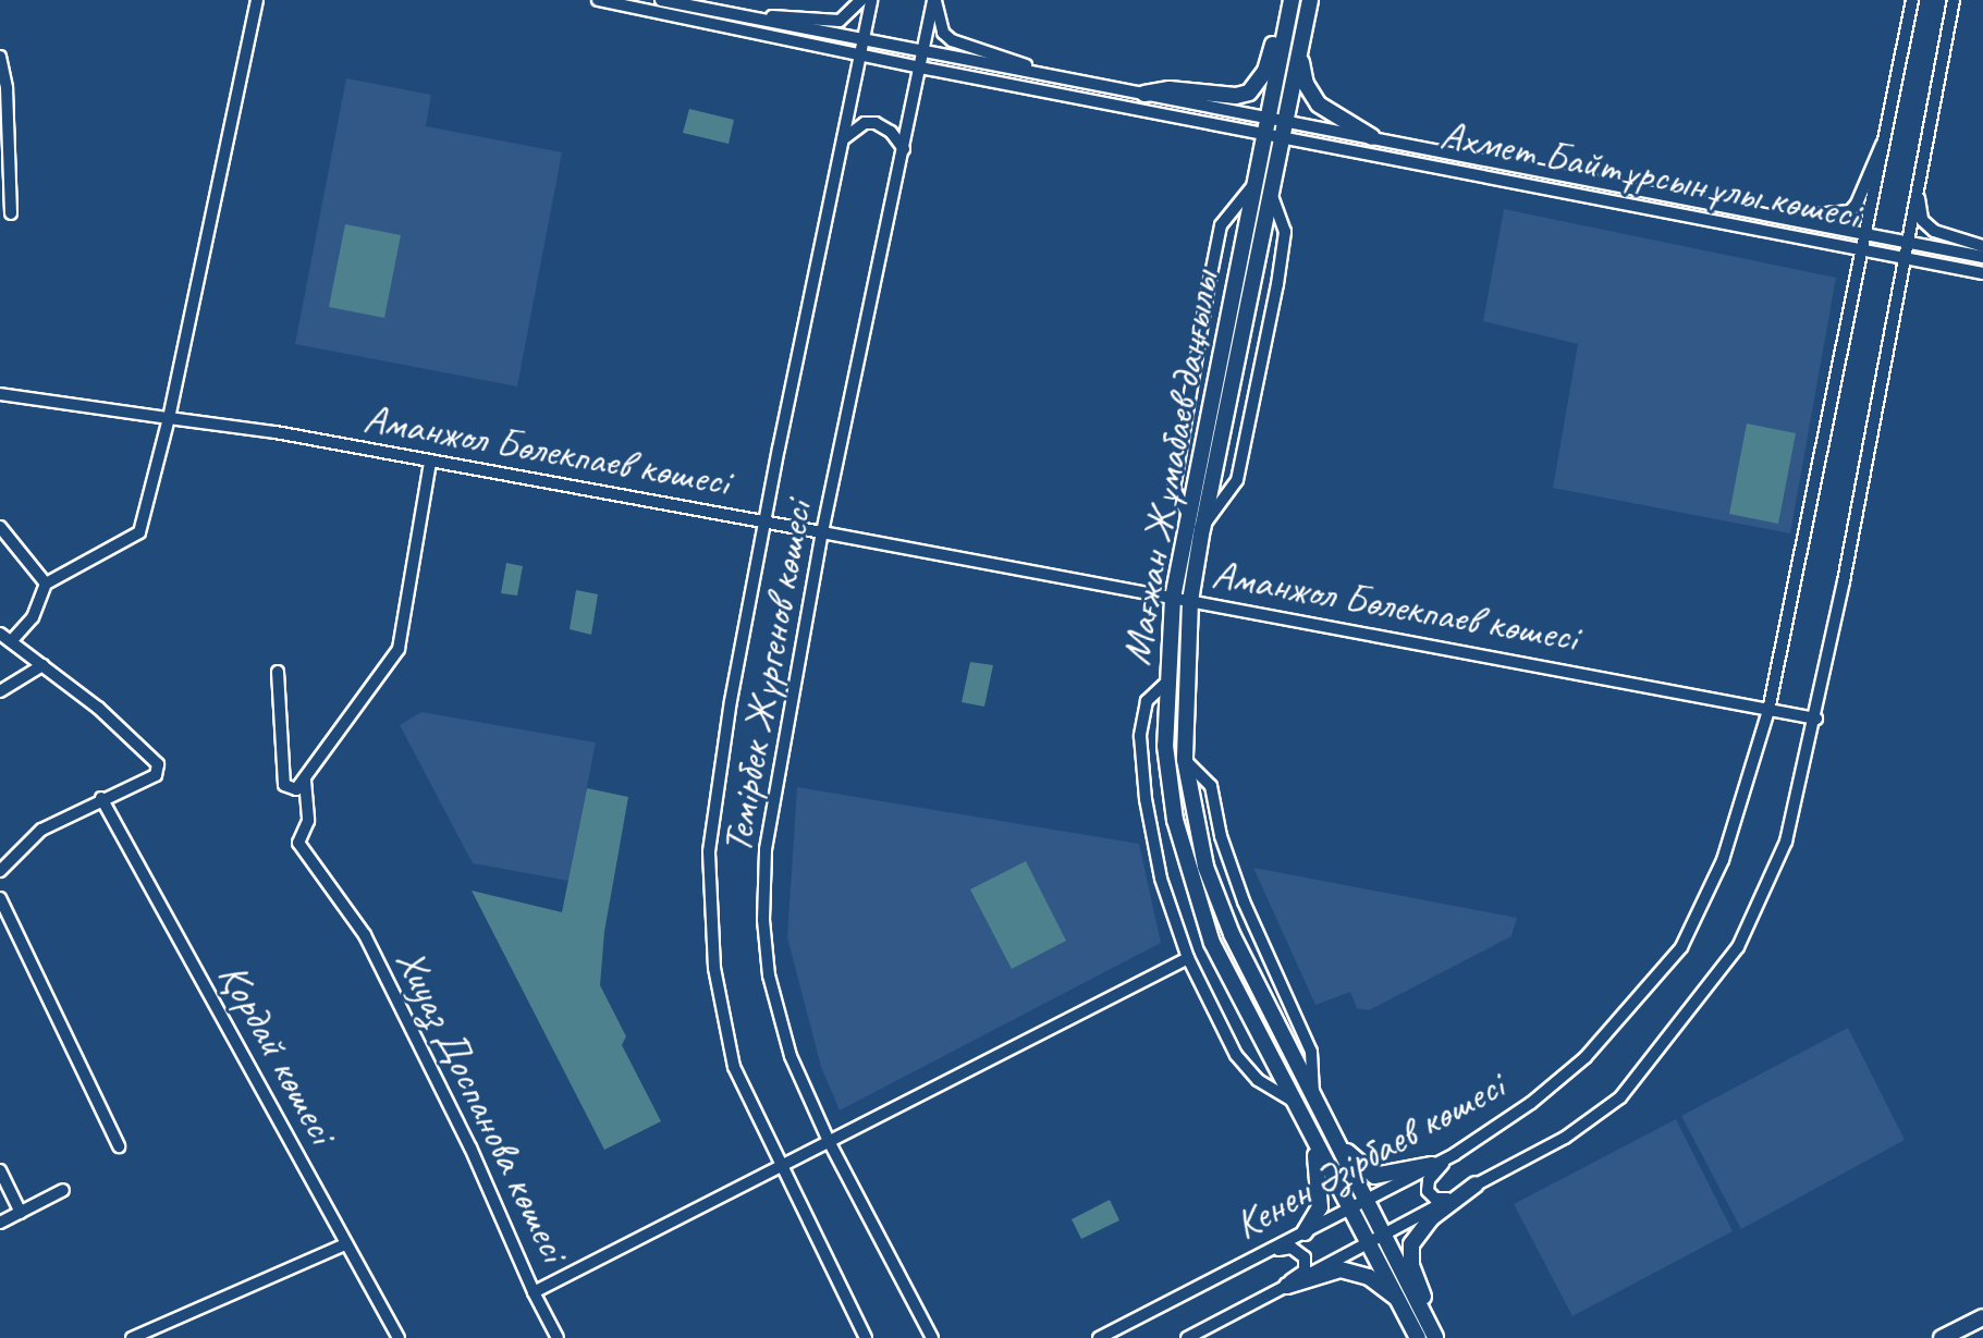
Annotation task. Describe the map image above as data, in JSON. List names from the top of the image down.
{
  "streets": {
    "main road": ["Мағжан Жұмабаев даңғылы"],
    "street": [
      "Ахмет Байтұрсынұлы көшесі",
      "Аманжол Бөлекпаев көшесі",
      "Темірбек Жүргенов көшесі",
      "Қордай көшесі",
      "Хиуаз Доспанова көшесі",
      "Кенен Әзірбаев көшесі"
    ]
  },
  "crossings": [
    ["Ахмет Байтұрсынұлы көшесі", "Мағжан Жұмабаев даңғылы"],
    ["Ахмет Байтұрсынұлы көшесі", "Кенен Әзірбаев көшесі"],
    ["Аманжол Бөлекпаев көшесі", "Мағжан Жұмабаев даңғылы"],
    ["Аманжол Бөлекпаев көшесі", "Темірбек Жүргенов көшесі"],
    ["Аманжол Бөлекпаев көшесі", "Кенен Әзірбаев көшесі"],
    ["Мағжан Жұмабаев даңғылы", "Кенен Әзірбаев көшесі"],
    ["Темірбек Жүргенов көшесі", "Хиуаз Доспанова көшесі"]
  ]
}
